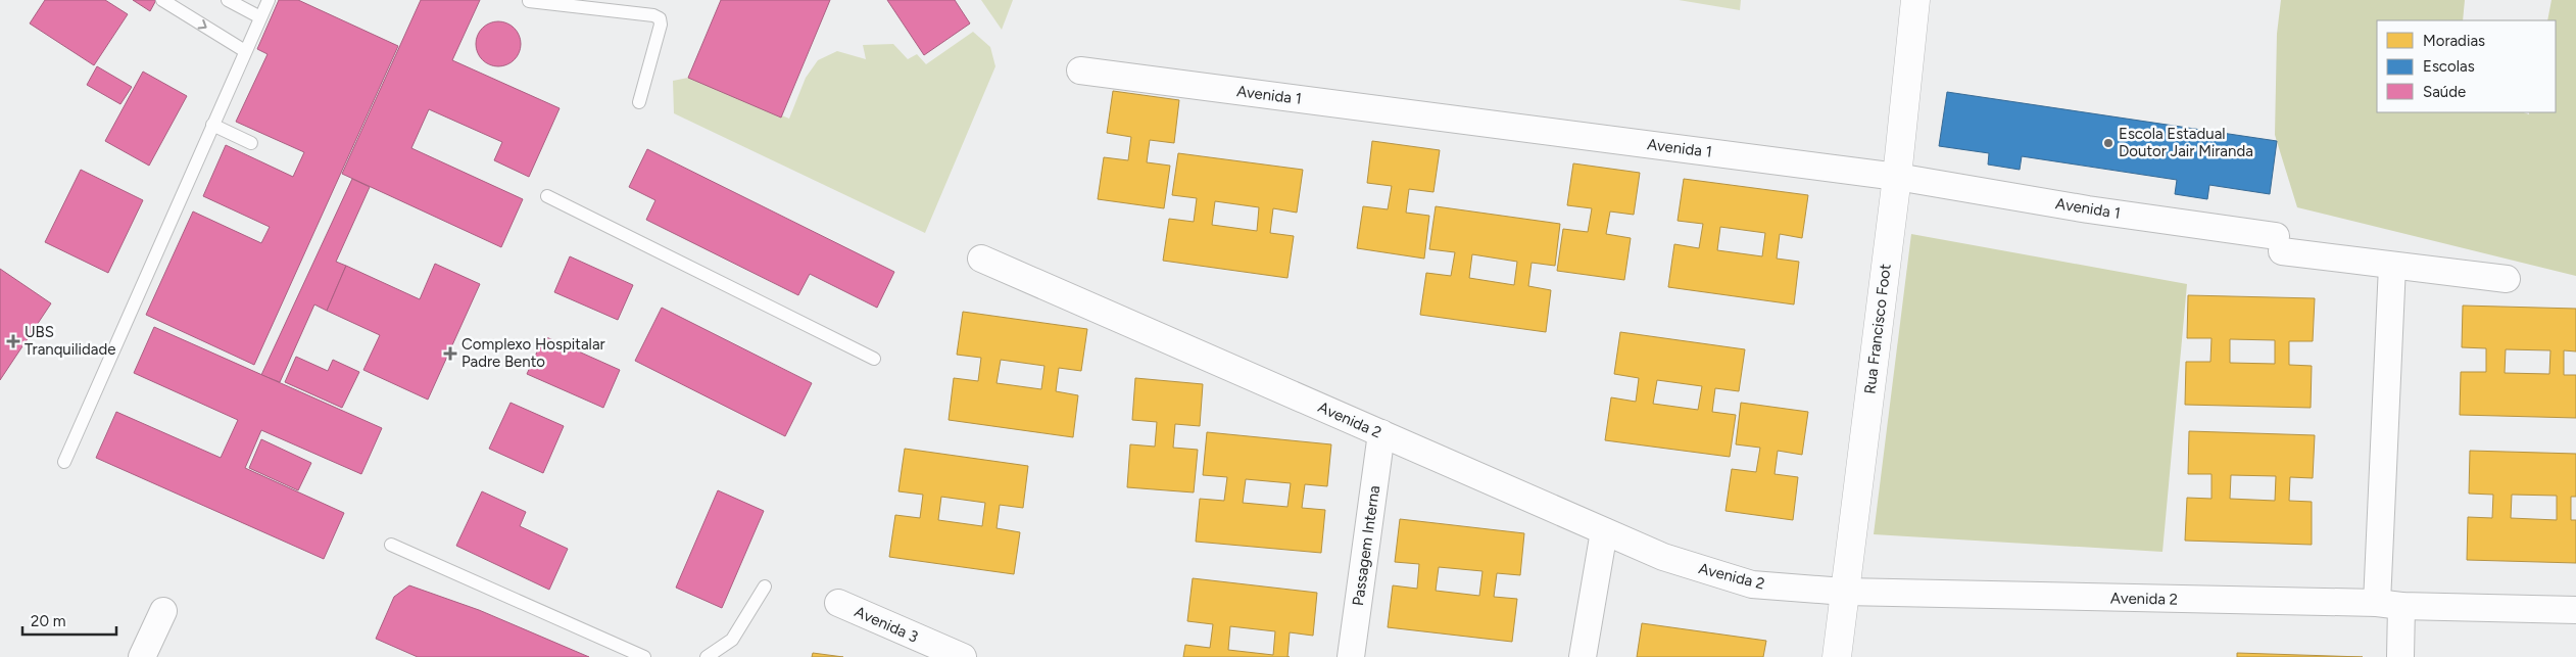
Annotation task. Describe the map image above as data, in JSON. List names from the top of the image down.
{
  "streets": {
    "street": [
      "Avenida 1",
      "Rua Francisco Foot",
      "Avenida 2",
      "Passagem Interna",
      "Avenida 3"
    ]
  },
  "crossings": [
    ["Avenida 1", "Rua Francisco Foot"],
    ["Rua Francisco Foot", "Avenida 2"],
    ["Avenida 2", "Passagem Interna"]
  ],
  "places": {
    "other": ["Escola Estadual Doutor Jair Miranda"],
    "health": ["UBS Tranquilidade", "Complexo Hospitalar Padre Bento"]
  },
  "legend": ["Moradias", "Escolas", "Saúde"],
  "scale_bar": "20 m"
}
